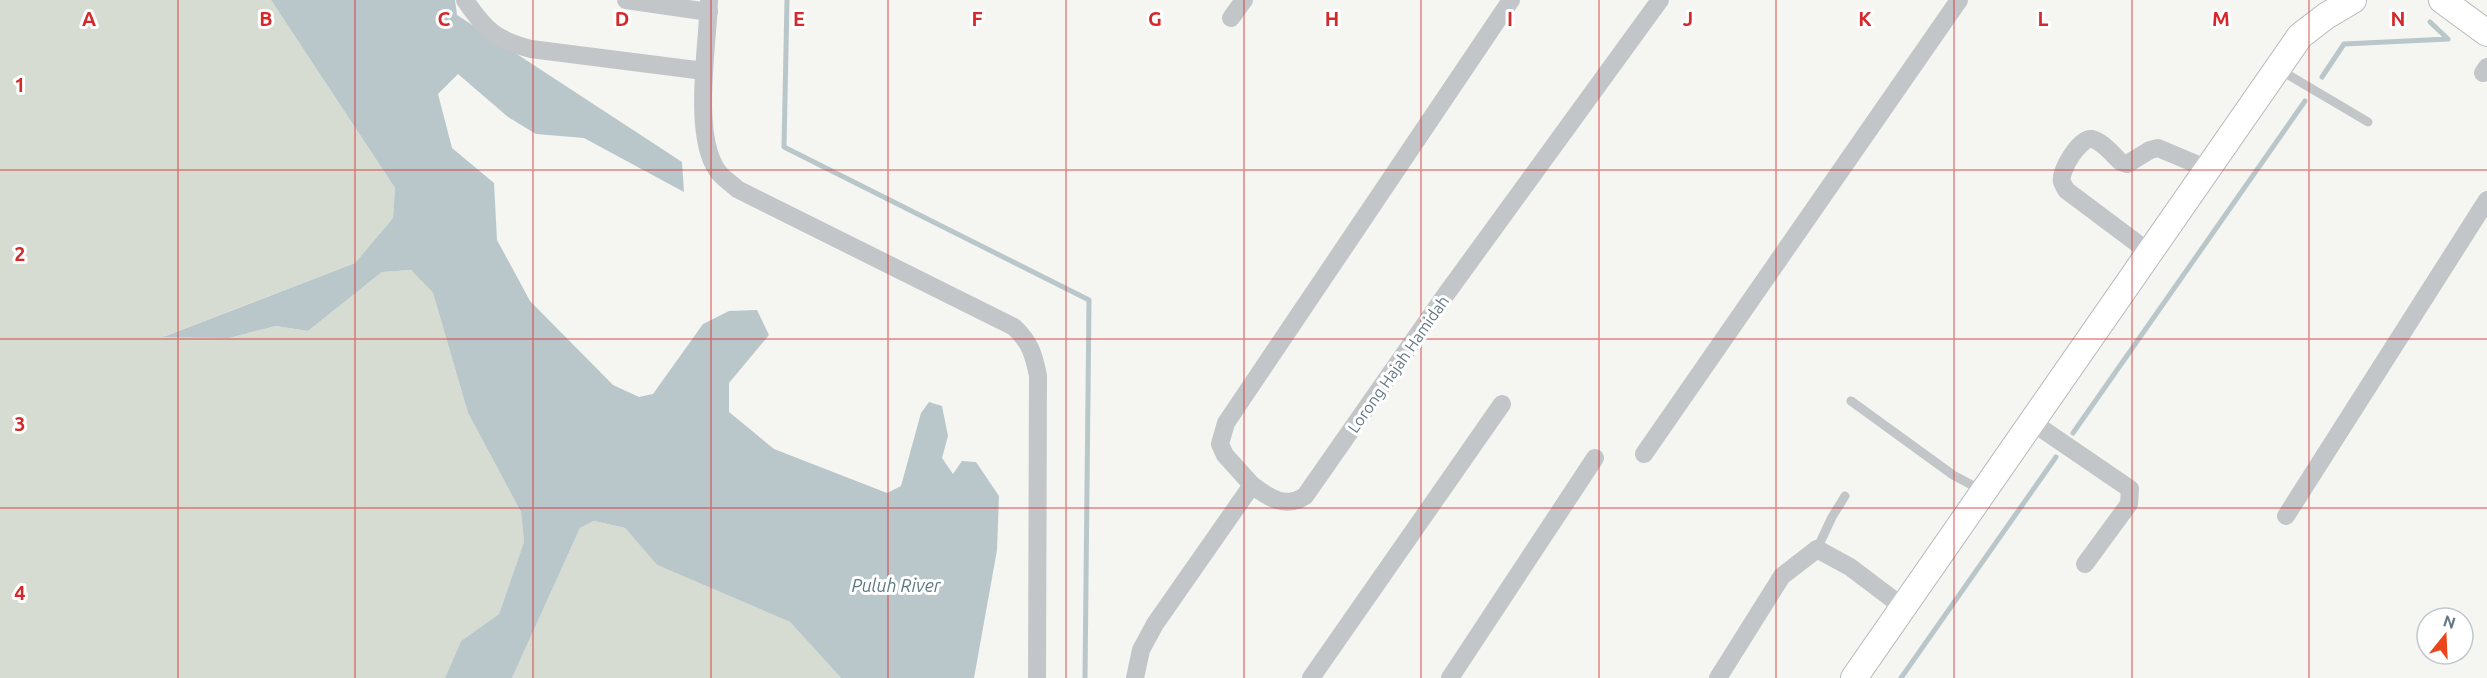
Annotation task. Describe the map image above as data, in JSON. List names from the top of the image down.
{
  "streets": {
    "street": ["Lorong Hajah Hamidah"]
  },
  "water": ["Puluh River"],
  "north": "top",
  "grid": {
    "columns": [
      "A",
      "B",
      "C",
      "D",
      "E",
      "F",
      "G",
      "H",
      "I",
      "J",
      "K",
      "L",
      "M",
      "N"
    ],
    "rows": [
      "1",
      "2",
      "3",
      "4"
    ]
  }
}
